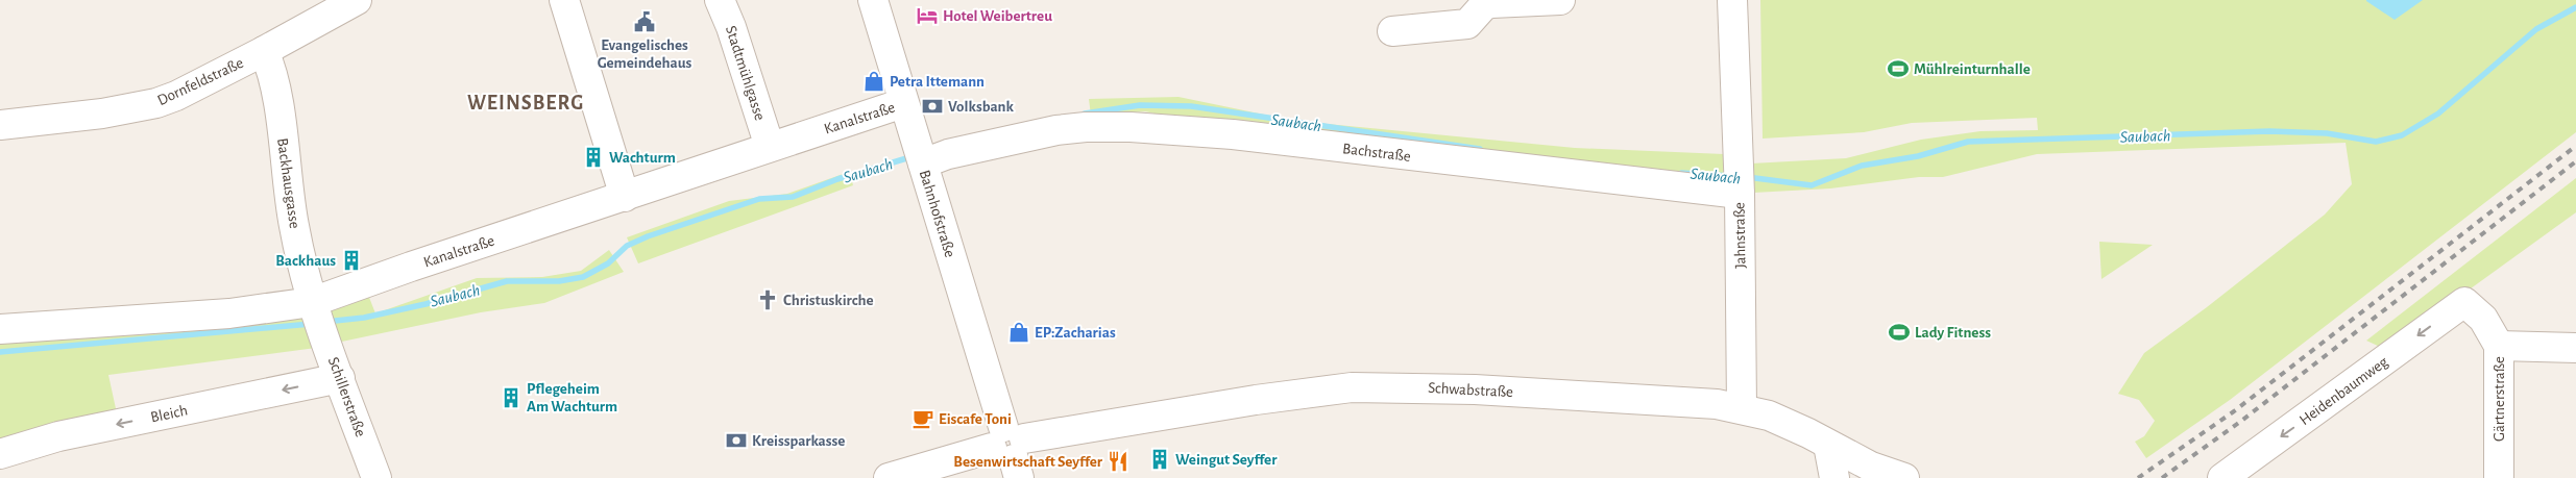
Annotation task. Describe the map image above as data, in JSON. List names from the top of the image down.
{
  "streets": {
    "street": [
      "Stadtmühlgasse",
      "Dornfeldstraße",
      "Kanalstraße",
      "Bachstraße",
      "Backhausgasse",
      "Bahnhofstraße",
      "Jahnstraße",
      "Schwabstraße",
      "Heidenbaumweg",
      "Schillerstraße",
      "Gärtnerstraße",
      "Bleich"
    ]
  },
  "crossings": [
    ["Stadtmühlgasse", "Kanalstraße"],
    ["Dornfeldstraße", "Backhausgasse"],
    ["Kanalstraße", "Backhausgasse"],
    ["Kanalstraße", "Bahnhofstraße"],
    ["Kanalstraße", "Schillerstraße"],
    ["Bachstraße", "Bahnhofstraße"],
    ["Bachstraße", "Jahnstraße"],
    ["Backhausgasse", "Schillerstraße"],
    ["Bahnhofstraße", "Schwabstraße"],
    ["Jahnstraße", "Schwabstraße"],
    ["Heidenbaumweg", "Gärtnerstraße"],
    ["Schillerstraße", "Bleich"]
  ],
  "one_way": ["Heidenbaumweg", "Bleich"],
  "districts": ["WEINSBERG"],
  "water": ["Saubach"],
  "places": {
    "hotel": ["Hotel Weibertreu"],
    "public building": ["Evangelisches Gemeindehaus"],
    "sports": ["Mühlreinturnhalle", "Lady Fitness"],
    "shop": ["Petra Ittemann", "EP:Zacharias"],
    "bank": ["Volksbank", "Kreissparkasse"],
    "building": [
      "Wachturm",
      "Backhaus",
      "Pflegeheim Am Wachturm",
      "Weingut Seyffer"
    ],
    "church": ["Christuskirche"],
    "cafe": ["Eiscafe Toni"],
    "restaurant": ["Besenwirtschaft Seyffer"]
  }
}
